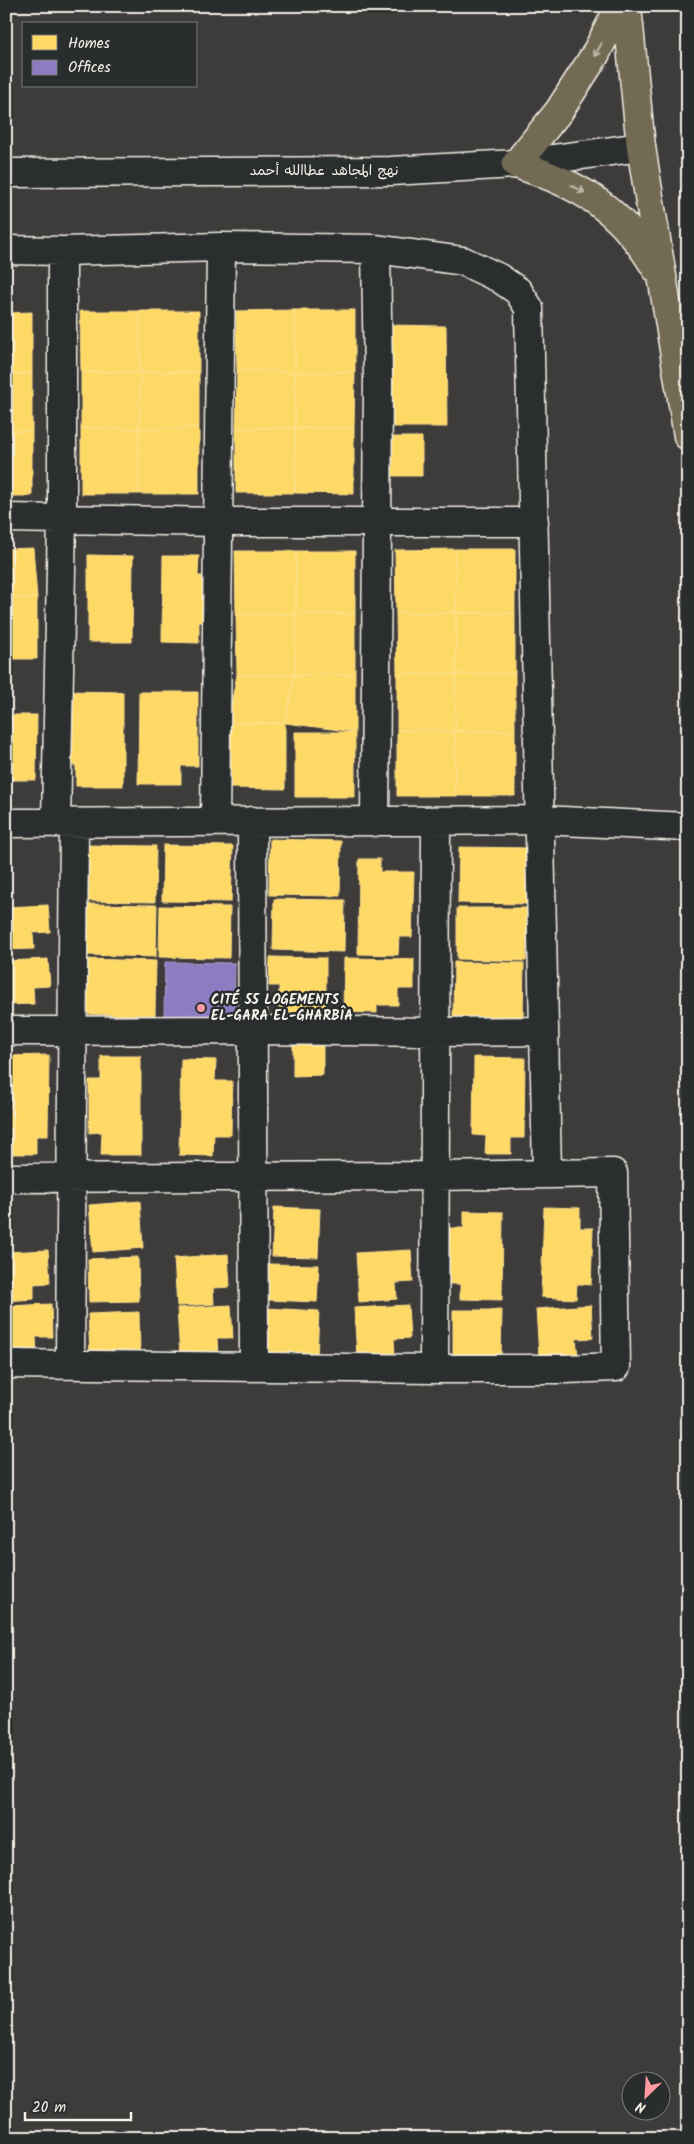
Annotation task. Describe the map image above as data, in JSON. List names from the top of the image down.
{
  "streets": {
    "street": ["نهج المجاهد عطاالله أحمد"]
  },
  "places": ["CITÉ 55 LOGEMENTS EL-GARA EL-GHARBÎA"],
  "legend": ["Homes", "Offices"],
  "scale_bar": "20 m",
  "north": "bottom left"
}
